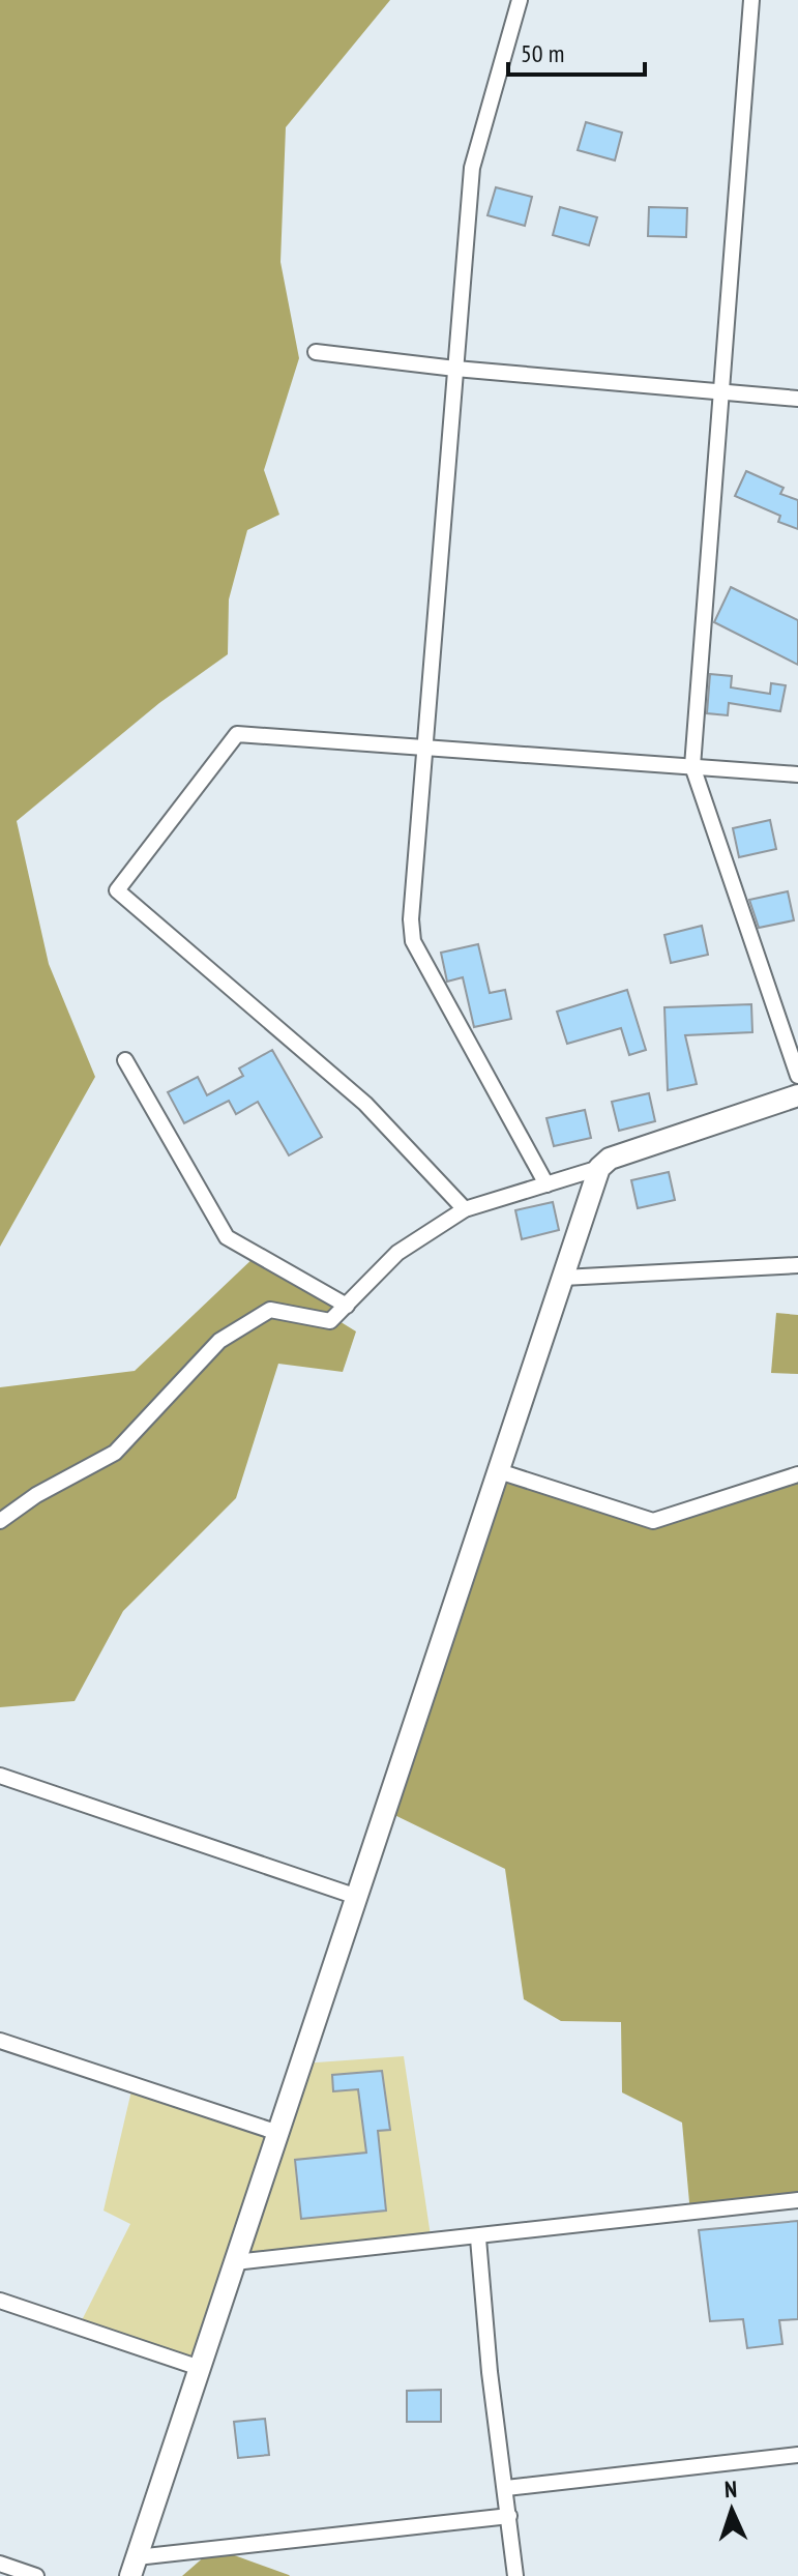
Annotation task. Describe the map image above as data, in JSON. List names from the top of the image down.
{
  "scale_bar": "50 m",
  "north": "top"
}
